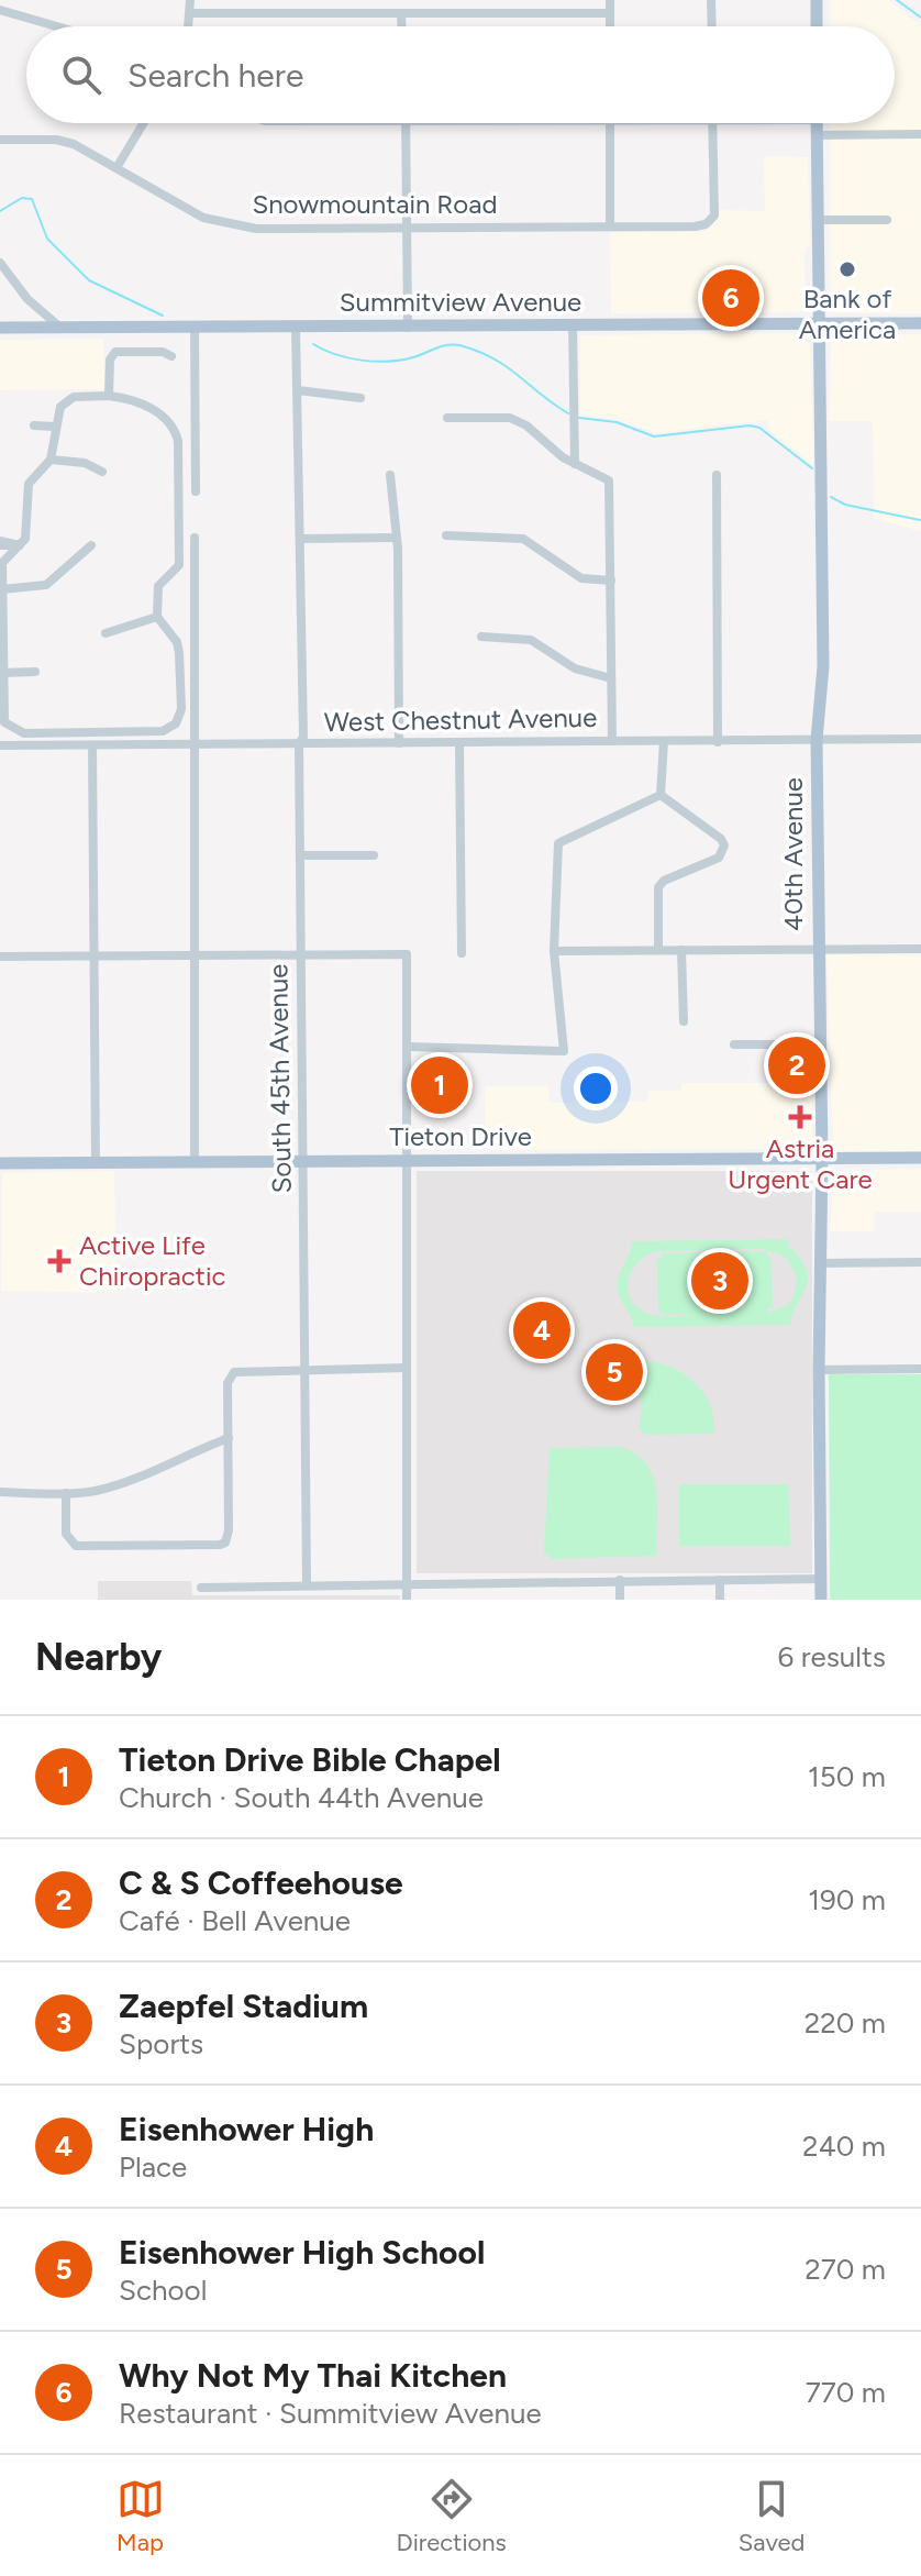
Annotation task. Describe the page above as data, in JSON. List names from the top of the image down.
{
  "streets": {
    "main road": ["Summitview Avenue", "40th Avenue", "Tieton Drive"],
    "street": ["Snowmountain Road", "West Chestnut Avenue", "South 45th Avenue"]
  },
  "crossings": [
    ["Summitview Avenue", "40th Avenue"],
    ["Summitview Avenue", "South 45th Avenue"],
    ["West Chestnut Avenue", "40th Avenue"],
    ["West Chestnut Avenue", "South 45th Avenue"],
    ["40th Avenue", "Tieton Drive"],
    ["South 45th Avenue", "Tieton Drive"]
  ],
  "places": {
    "other": ["Bank of America"],
    "health": ["Astria Urgent Care", "Active Life Chiropractic"]
  },
  "page": {
    "search": "Search here",
    "pins": [
      "6",
      "2",
      "1",
      "3",
      "4",
      "5"
    ],
    "heading": ["Nearby", "6 results"],
    "list": [
      {
        "mark": "1",
        "name": "Tieton Drive Bible Chapel",
        "note": "Church · South 44th Avenue",
        "value": "150 m"
      },
      {
        "mark": "2",
        "name": "C & S Coffeehouse",
        "note": "Café · Bell Avenue",
        "value": "190 m"
      },
      {
        "mark": "3",
        "name": "Zaepfel Stadium",
        "note": "Sports",
        "value": "220 m"
      },
      {
        "mark": "4",
        "name": "Eisenhower High",
        "note": "Place",
        "value": "240 m"
      },
      {
        "mark": "5",
        "name": "Eisenhower High School",
        "note": "School",
        "value": "270 m"
      },
      {
        "mark": "6",
        "name": "Why Not My Thai Kitchen",
        "note": "Restaurant · Summitview Avenue",
        "value": "770 m"
      }
    ],
    "nav": ["Map", "Directions", "Saved"]
  }
}
